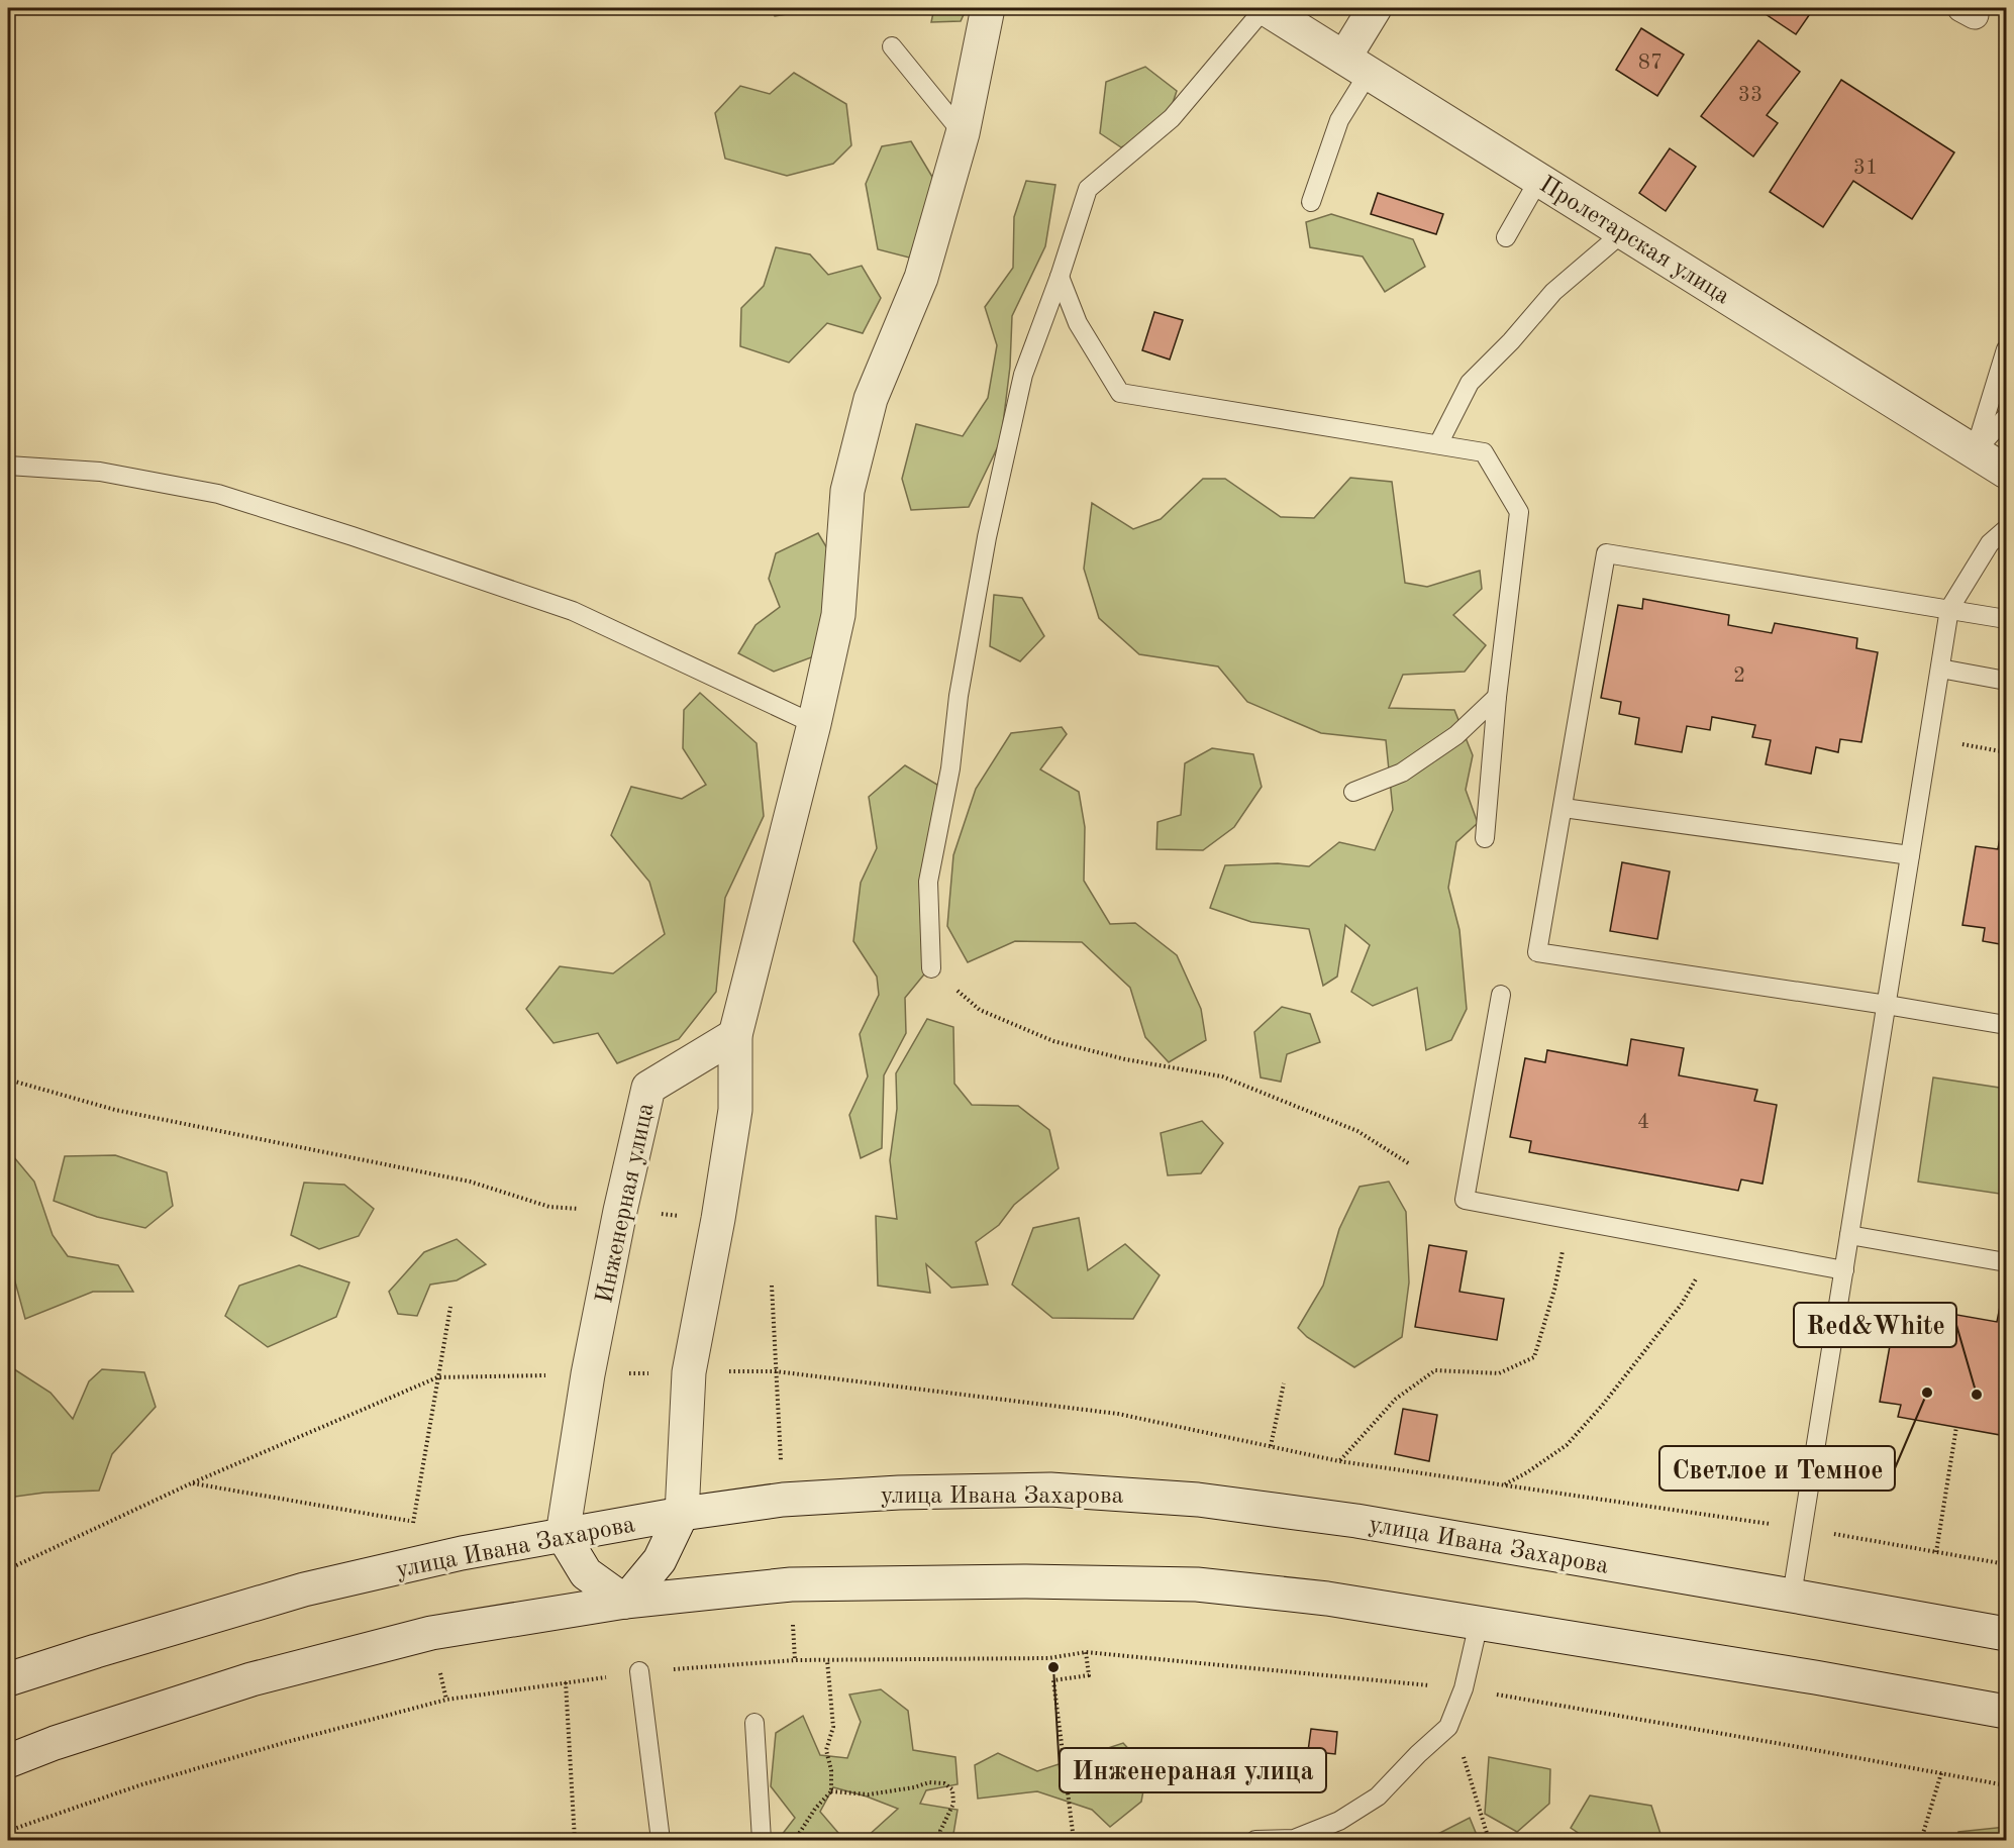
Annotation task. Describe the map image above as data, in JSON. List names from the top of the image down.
{
  "streets": {
    "main road": ["Пролетарская улица", "Инженерная улица", "улица Ивана Захарова"]
  },
  "crossings": [
    ["Инженерная улица", "улица Ивана Захарова"]
  ],
  "places": ["Светлое и Темное", "Red&White", "Инженераная улица"],
  "house_numbers": [
    "87",
    "33",
    "31",
    "2",
    "4"
  ]
}
